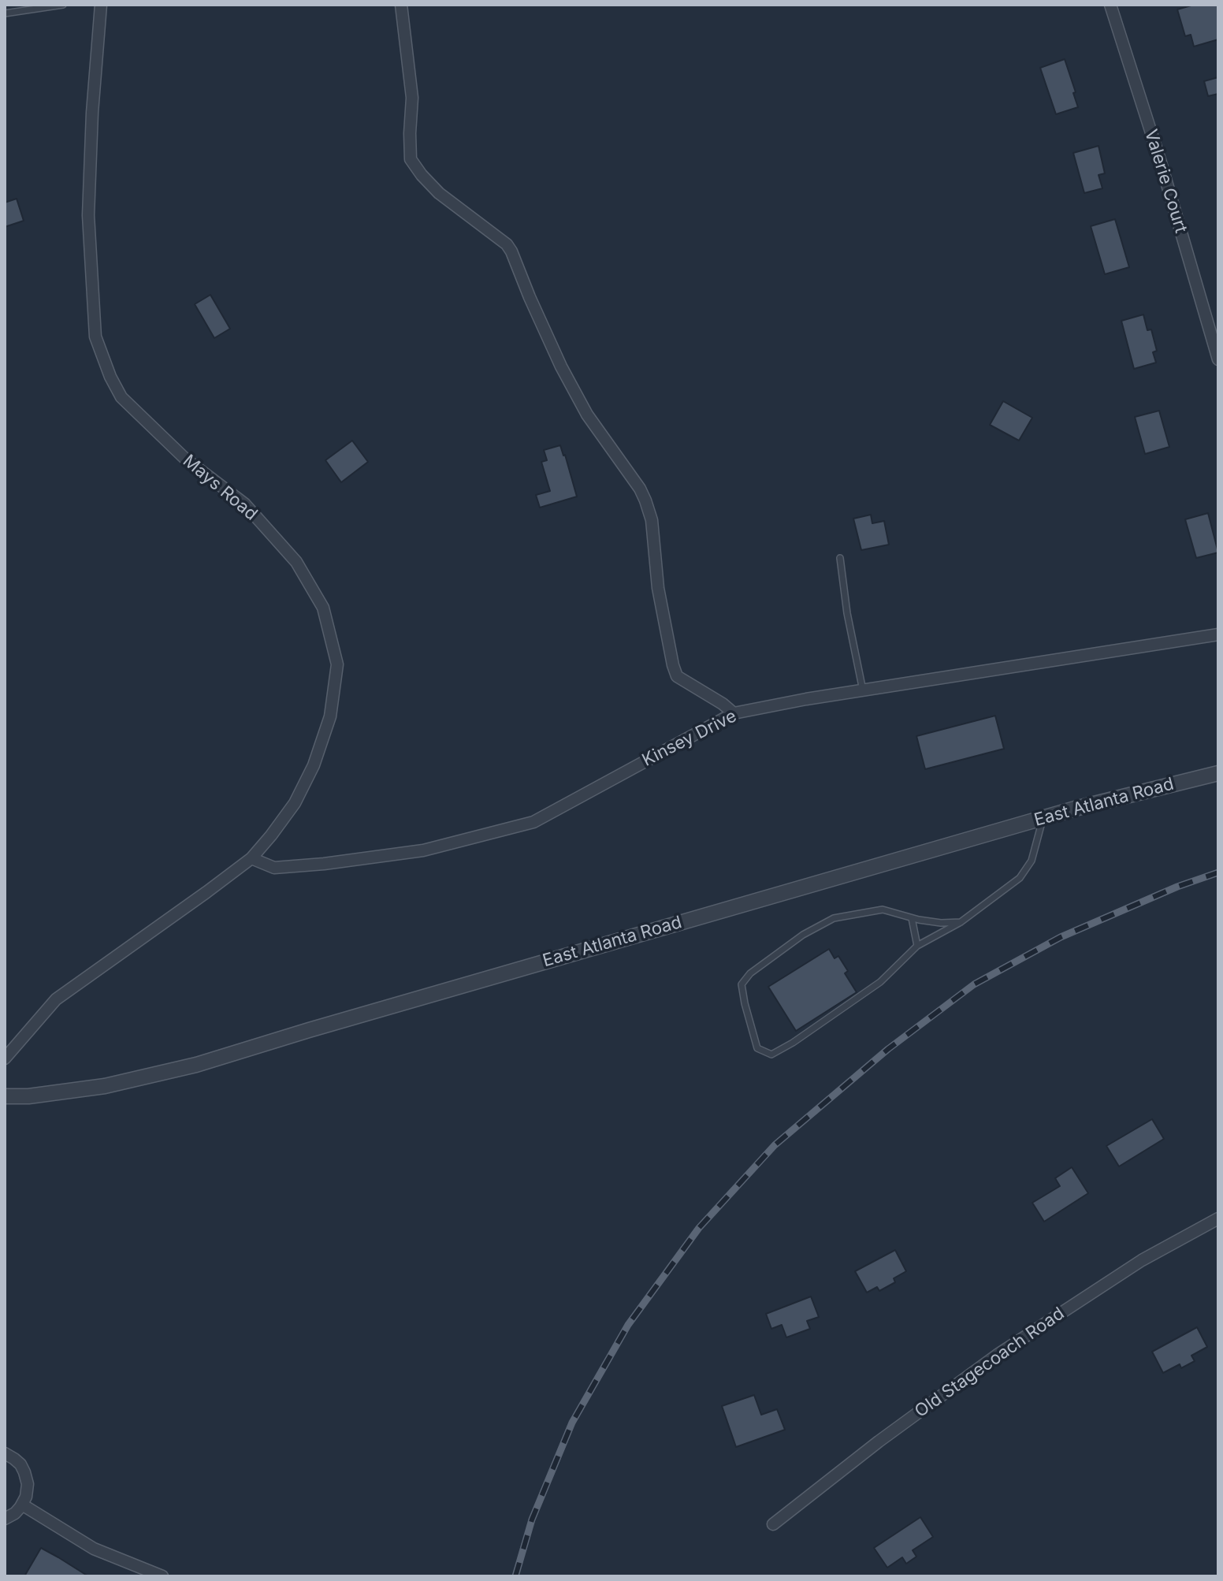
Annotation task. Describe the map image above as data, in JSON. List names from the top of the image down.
{
  "streets": {
    "street": [
      "Valerie Court",
      "Mays Road",
      "Kinsey Drive",
      "East Atlanta Road",
      "Old Stagecoach Road"
    ]
  },
  "crossings": [
    ["Mays Road", "Kinsey Drive"]
  ]
}
